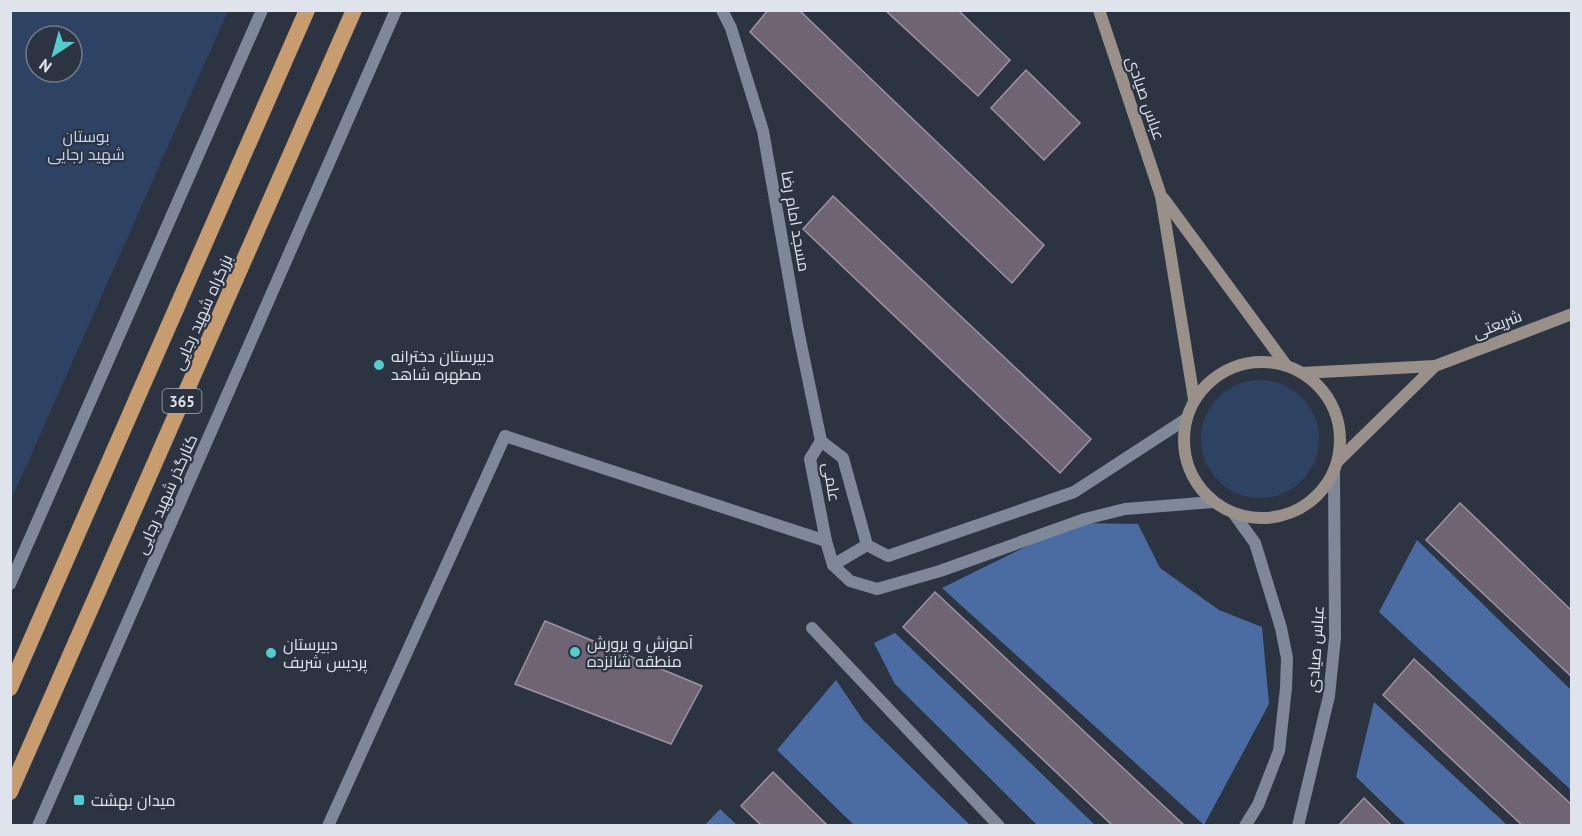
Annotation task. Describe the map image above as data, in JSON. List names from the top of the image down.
{
  "streets": {
    "highway": ["بزرگراه شهید رجایی", "365"],
    "main road": ["عباس صیادی", "شریعتی"],
    "street": ["مسجد امام رضا", "علمی", "کنارگذر شهید رجایی"]
  },
  "crossings": [
    ["عباس صیادی", "شریعتی"],
    ["مسجد امام رضا", "علمی"]
  ],
  "parks": ["بوستان شهید رجایی"],
  "places": {
    "other": ["دبیرستان دخترانه مطهره شاهد", "آموزش و پرورش منطقه شانزده", "دبیرستان پردیس شریف"],
    "transit": ["میدان بهشت"]
  },
  "north": "bottom left"
}
